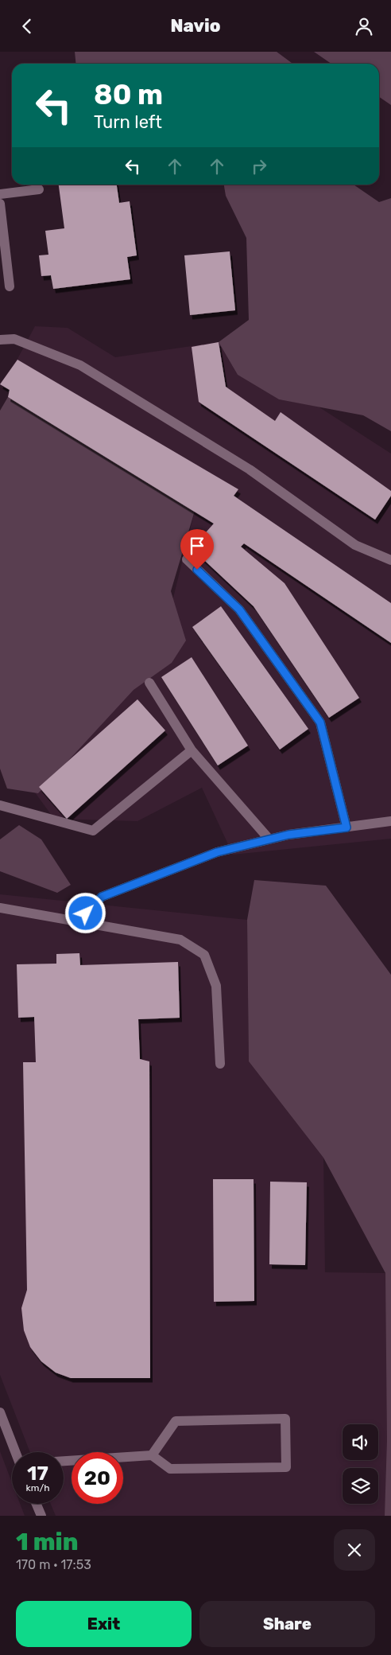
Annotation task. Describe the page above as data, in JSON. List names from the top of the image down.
{
  "page": {
    "header": "Navio",
    "turn": ["80 m", "Turn left"],
    "speed": "17 km/h",
    "limit": "20",
    "heading": ["1 min", "170 m · 17:53"],
    "buttons": ["Exit", "Share"]
  }
}
